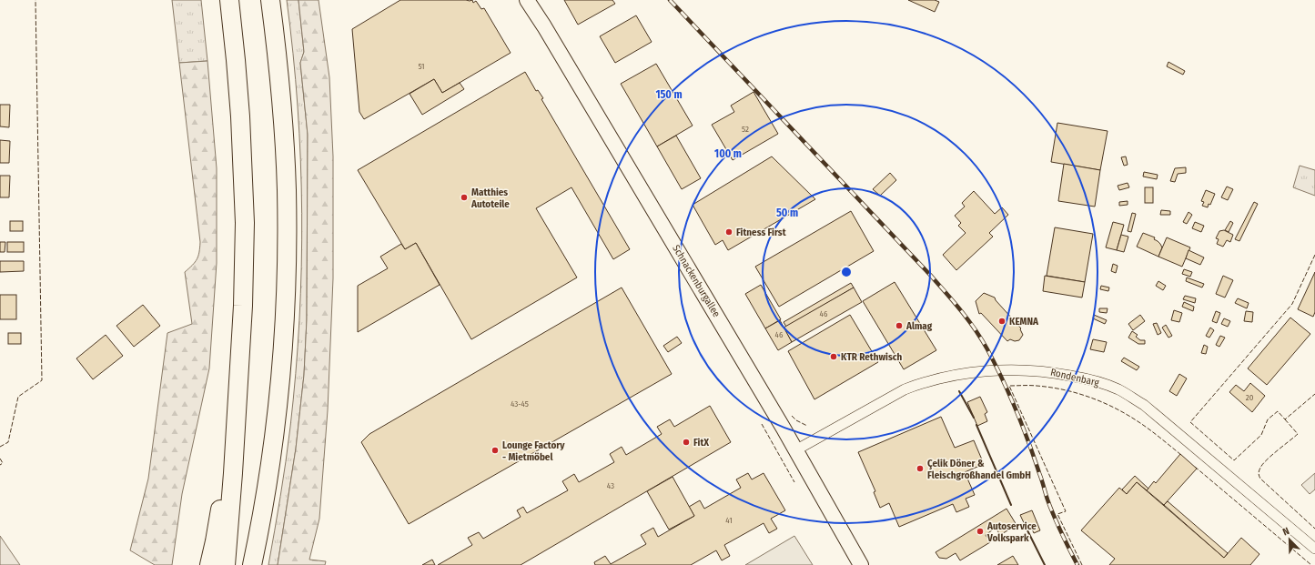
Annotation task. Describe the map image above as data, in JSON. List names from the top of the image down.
{
  "streets": {
    "main road": ["Schnackenburgallee"],
    "street": ["Rondenbarg"]
  },
  "crossings": [
    ["Schnackenburgallee", "Rondenbarg"]
  ],
  "places": [
    "Matthies Autoteile",
    "Fitness First",
    "KEMNA",
    "Almag",
    "KTR Rethwisch",
    "FitX",
    "Lounge Factory - Mietmöbel",
    "Çelik Döner & Fleischgroßhandel GmbH",
    "Autoservice Volkspark"
  ],
  "house_numbers": [
    "51",
    "52",
    "46",
    "46",
    "20",
    "43-45",
    "43",
    "41"
  ],
  "north": "top left",
  "rings": ["150 m", "100 m", "50 m"]
}
